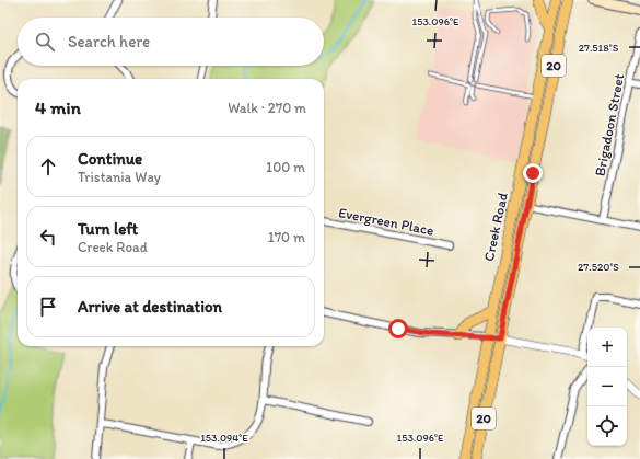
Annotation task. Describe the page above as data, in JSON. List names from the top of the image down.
{
  "streets": {
    "main road": ["20", "Creek Road"],
    "street": ["Brigadoon Street", "Evergreen Place"]
  },
  "page": {
    "search": "Search here",
    "heading": ["4 min", "Walk · 270 m"],
    "list": [
      ["Continue", "Tristania Way", "100 m"],
      ["Turn left", "Creek Road", "170 m"],
      "Arrive at destination"
    ],
    "map_buttons": ["+", "−"]
  },
  "coordinates": [
    "153.096°E",
    "27.518°S",
    "27.520°S",
    "153.094°E"
  ]
}
